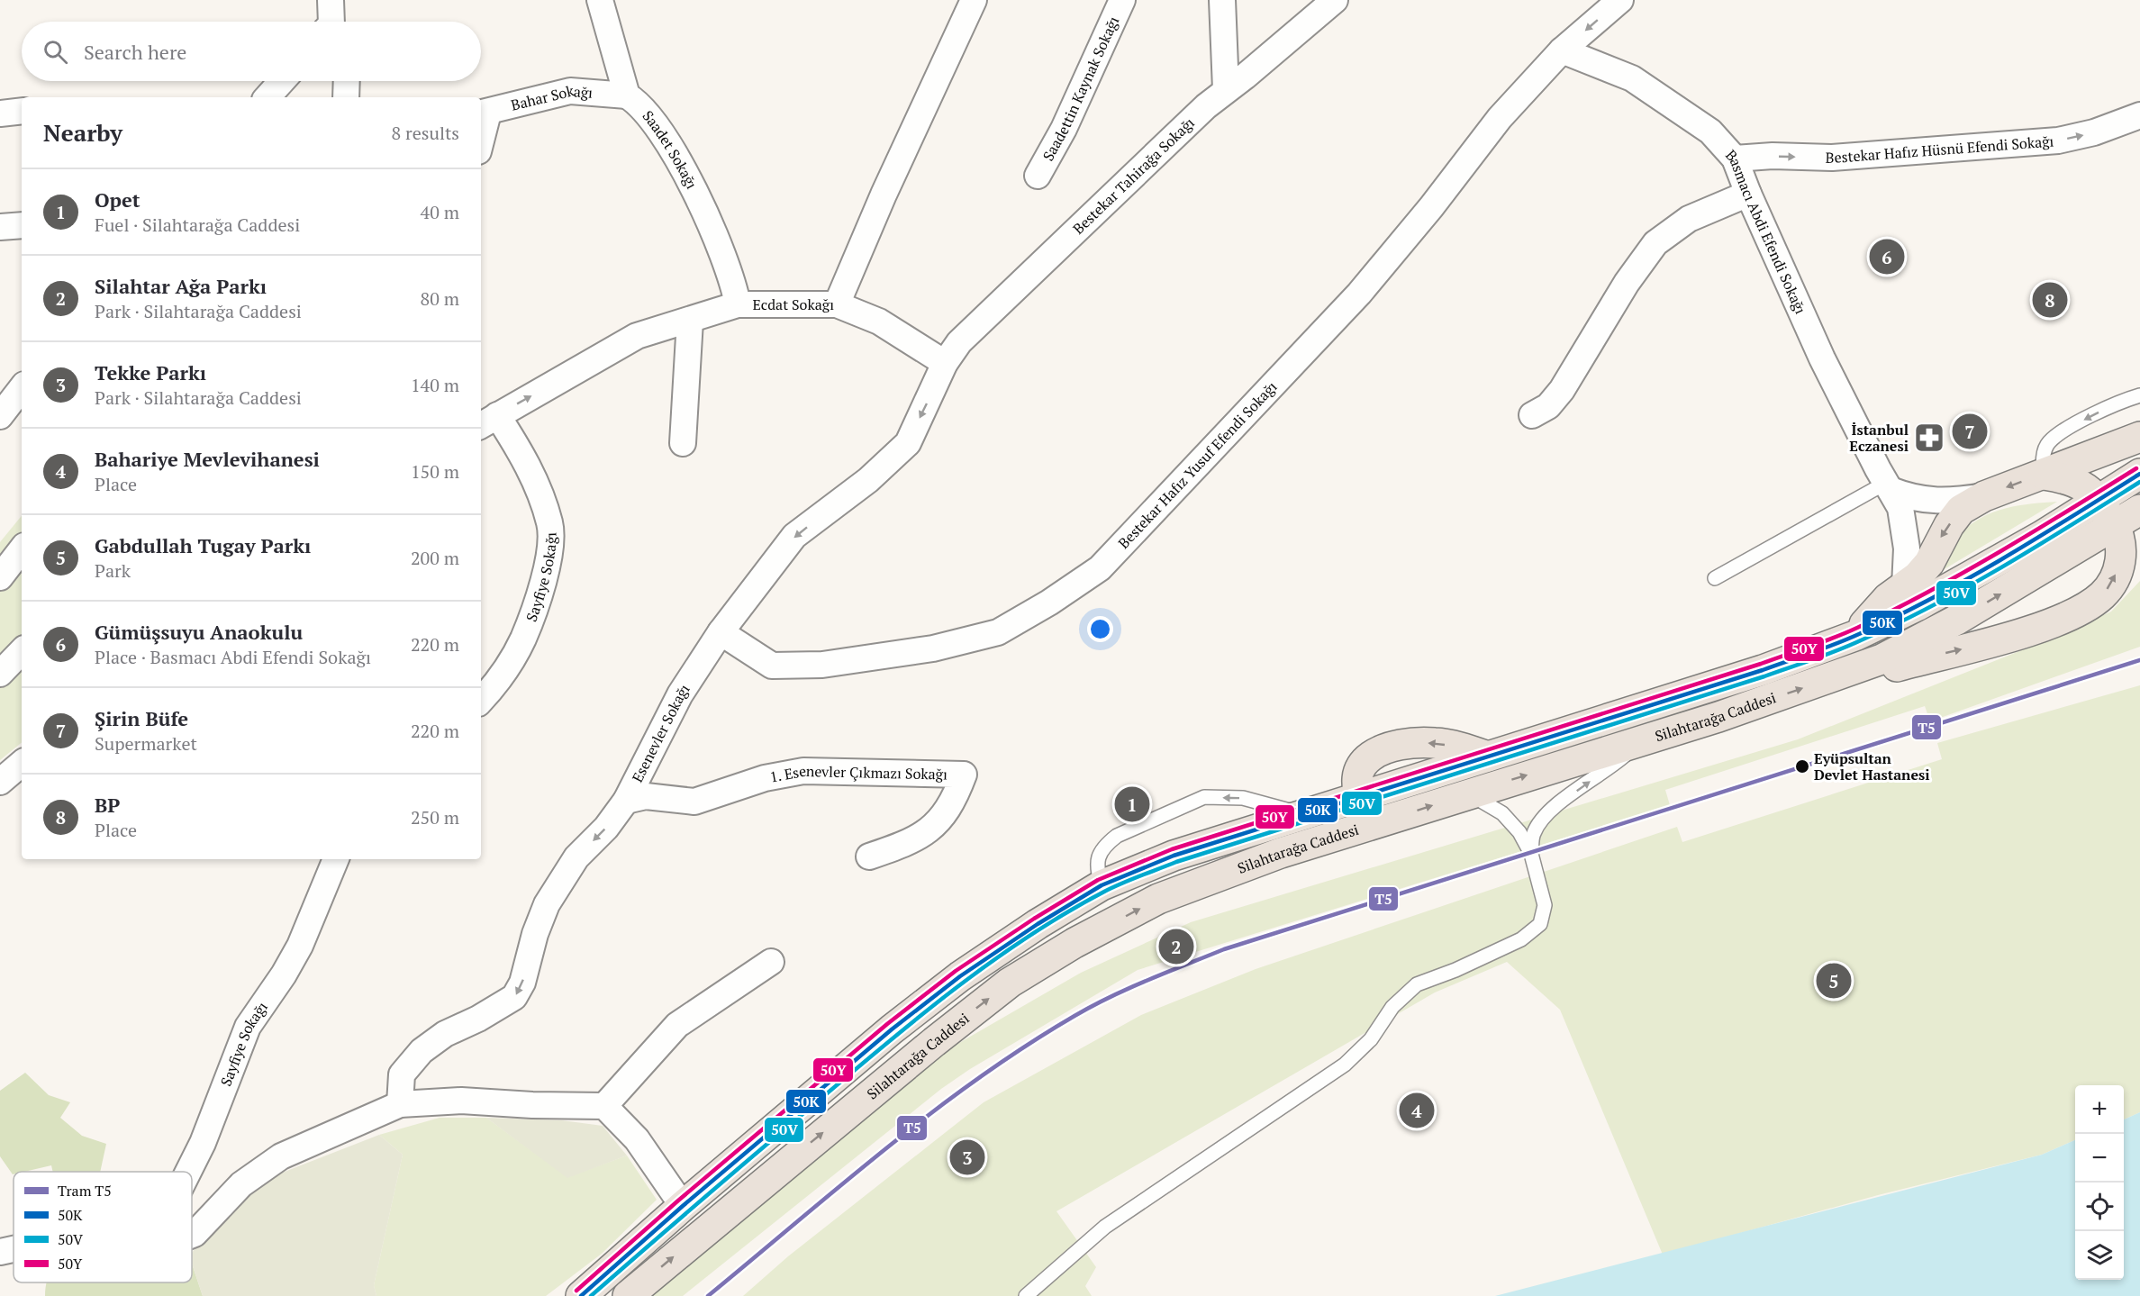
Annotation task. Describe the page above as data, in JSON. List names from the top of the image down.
{
  "streets": {
    "main road": ["Silahtarağa Caddesi"],
    "street": [
      "Saadettin Kaynak Sokağı",
      "Bahar Sokağı",
      "Bestekar Hafız Hüsnü Efendi Sokağı",
      "Saadet Sokağı",
      "Bestekar Tahirağa Sokağı",
      "Basmacı Abdi Efendi Sokağı",
      "Ecdat Sokağı",
      "Bestekar Hafız Yusuf Efendi Sokağı",
      "Sayfiye Sokağı",
      "Esenevler Sokağı",
      "1. Esenevler Çıkmazı Sokağı"
    ]
  },
  "crossings": [
    ["Bahar Sokağı", "Saadet Sokağı"],
    ["Bestekar Hafız Hüsnü Efendi Sokağı", "Basmacı Abdi Efendi Sokağı"],
    ["Saadet Sokağı", "Ecdat Sokağı"],
    ["Bestekar Tahirağa Sokağı", "Esenevler Sokağı"],
    ["Basmacı Abdi Efendi Sokağı", "Bestekar Hafız Yusuf Efendi Sokağı"],
    ["Ecdat Sokağı", "Sayfiye Sokağı"],
    ["Bestekar Hafız Yusuf Efendi Sokağı", "Esenevler Sokağı"],
    ["Esenevler Sokağı", "1. Esenevler Çıkmazı Sokağı"]
  ],
  "one_way": ["Bestekar Hafız Hüsnü Efendi Sokağı", "Esenevler Sokağı"],
  "places": {
    "pharmacy": ["İstanbul Eczanesi"],
    "other": ["Eyüpsultan Devlet Hastanesi"]
  },
  "lines": [
    "transit line 50Y",
    "transit line 50K",
    "transit line 50V",
    "tram line T5"
  ],
  "legend": [
    "Tram T5",
    "50K",
    "50V",
    "50Y"
  ],
  "page": {
    "search": "Search here",
    "heading": ["Nearby", "8 results"],
    "list": [
      {
        "mark": "1",
        "name": "Opet",
        "note": "Fuel · Silahtarağa Caddesi",
        "value": "40 m"
      },
      {
        "mark": "2",
        "name": "Silahtar Ağa Parkı",
        "note": "Park · Silahtarağa Caddesi",
        "value": "80 m"
      },
      {
        "mark": "3",
        "name": "Tekke Parkı",
        "note": "Park · Silahtarağa Caddesi",
        "value": "140 m"
      },
      {
        "mark": "4",
        "name": "Bahariye Mevlevihanesi",
        "note": "Place",
        "value": "150 m"
      },
      {
        "mark": "5",
        "name": "Gabdullah Tugay Parkı",
        "note": "Park",
        "value": "200 m"
      },
      {
        "mark": "6",
        "name": "Gümüşsuyu Anaokulu",
        "note": "Place · Basmacı Abdi Efendi Sokağı",
        "value": "220 m"
      },
      {
        "mark": "7",
        "name": "Şirin Büfe",
        "note": "Supermarket",
        "value": "220 m"
      },
      {
        "mark": "8",
        "name": "BP",
        "note": "Place",
        "value": "250 m"
      }
    ],
    "pins": [
      "6",
      "8",
      "7",
      "1",
      "2",
      "5",
      "4",
      "3"
    ],
    "map_buttons": ["+", "−"]
  }
}
